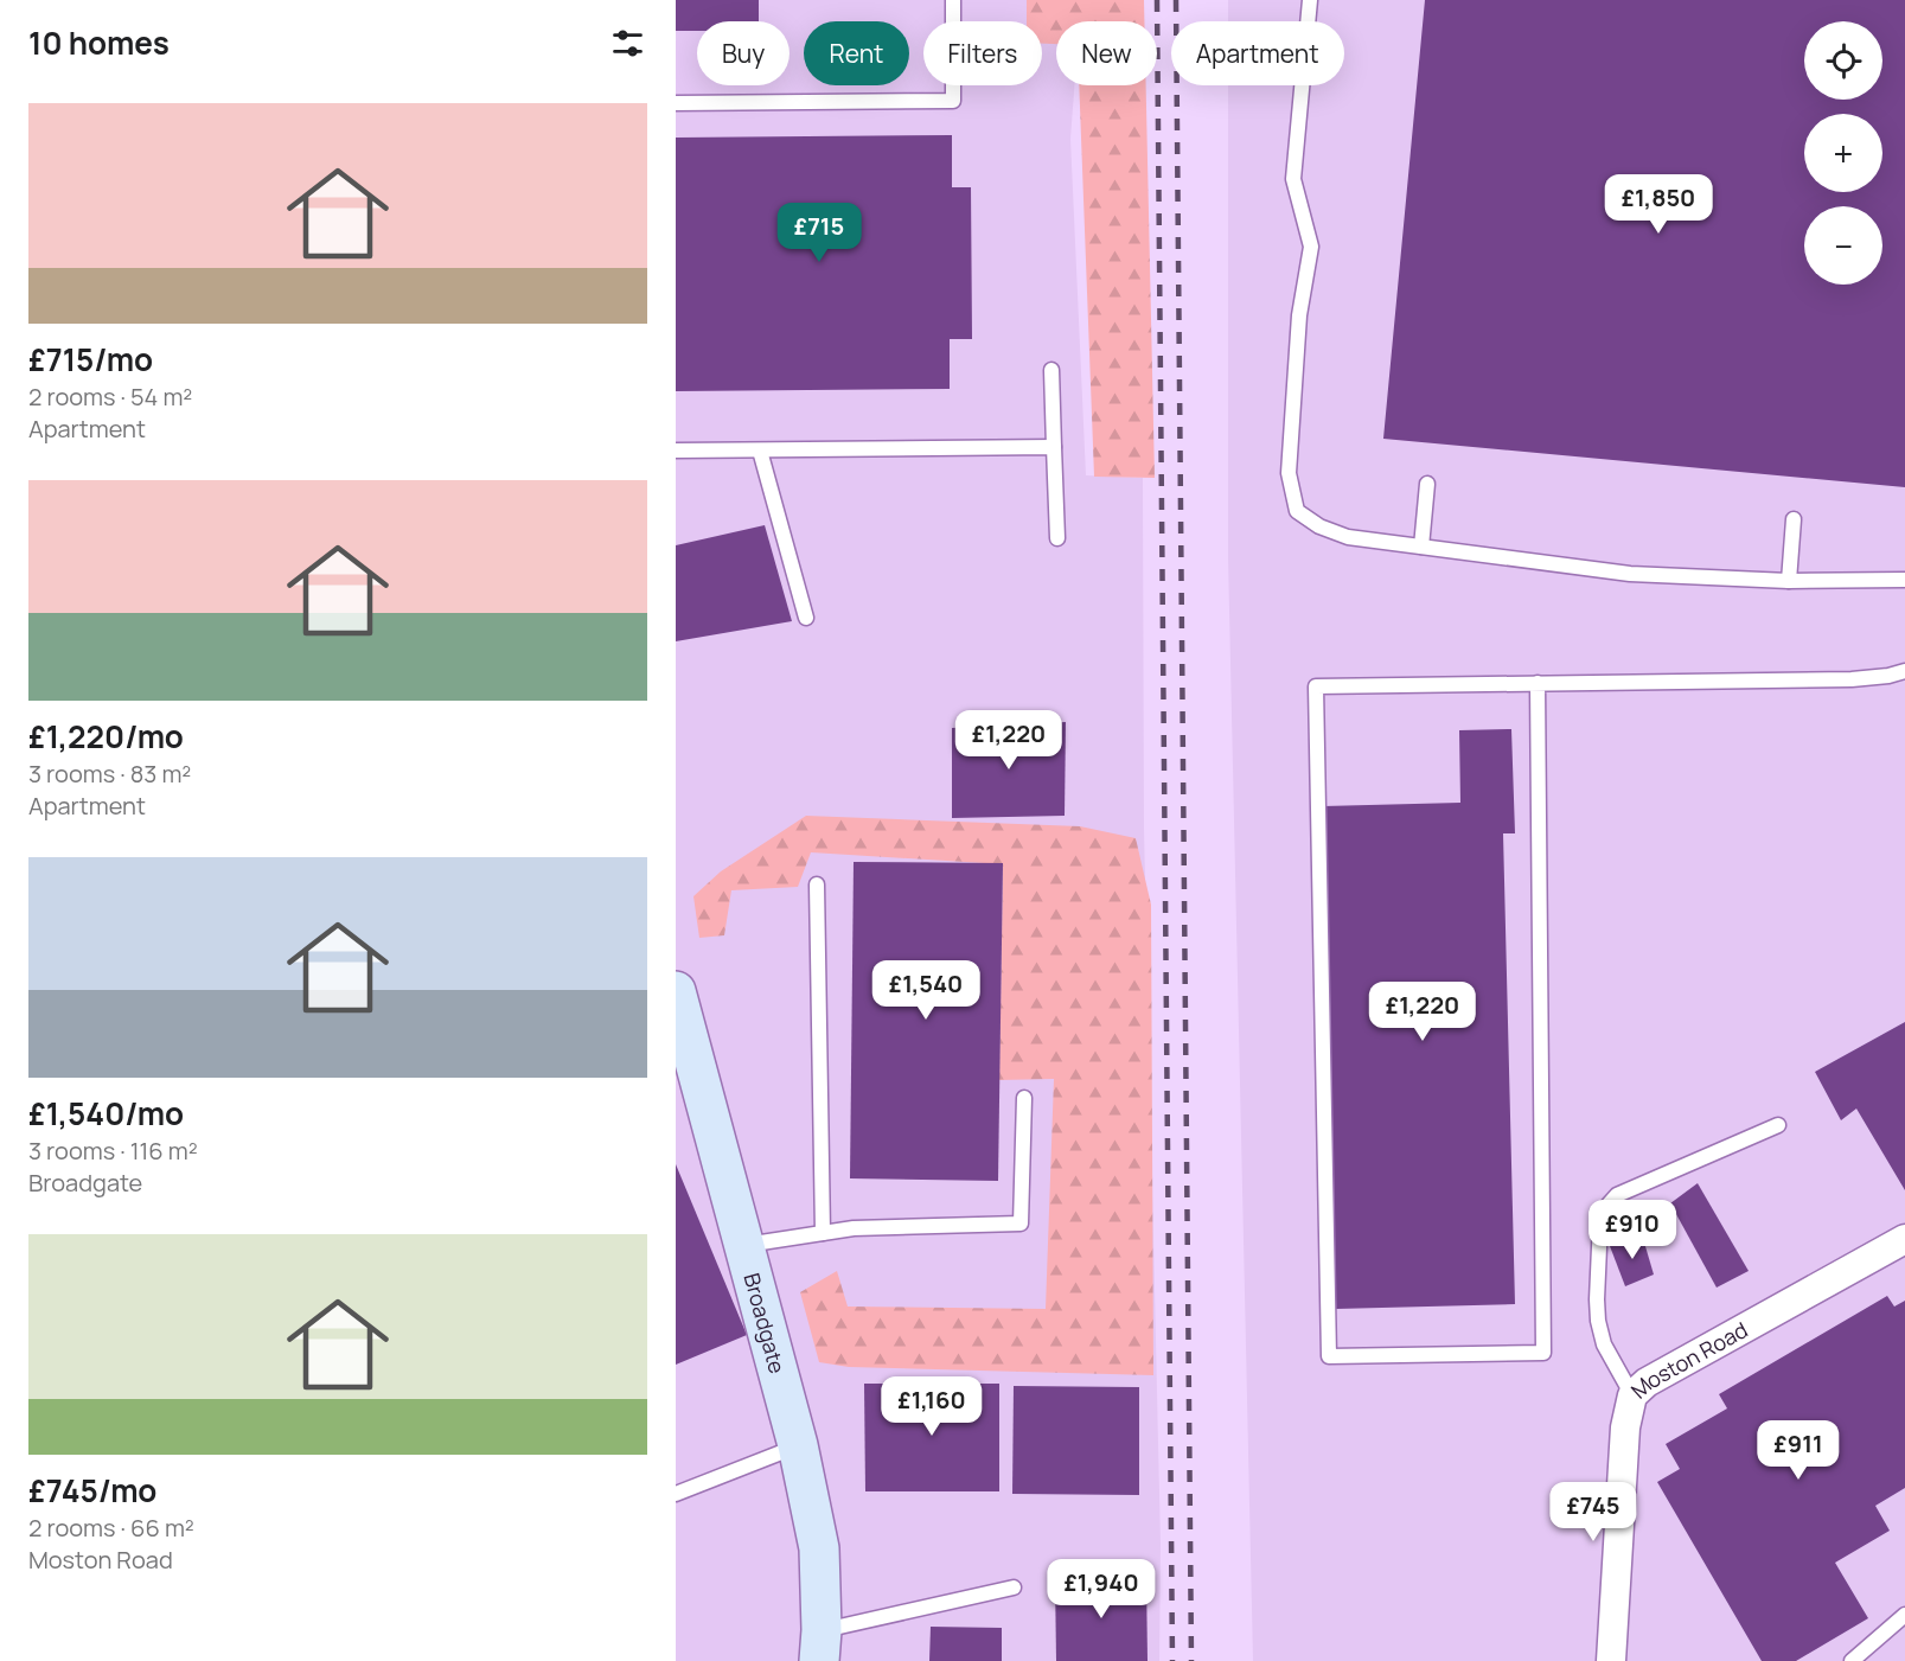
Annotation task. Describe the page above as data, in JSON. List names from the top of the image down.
{
  "streets": {
    "street": ["Broadgate", "Moston Road"]
  },
  "page": {
    "heading": "10 homes",
    "map_buttons": ["+", "−"],
    "chip": [
      "Buy",
      "Rent",
      "Filters",
      "New",
      "Apartment"
    ],
    "list": [
      {
        "name": "£715/mo",
        "note": "2 rooms · 54 m² · Apartment"
      },
      {
        "name": "£1,220/mo",
        "note": "3 rooms · 83 m² · Apartment"
      },
      {
        "name": "£1,540/mo",
        "note": "3 rooms · 116 m² · Broadgate"
      },
      {
        "name": "£745/mo",
        "note": "2 rooms · 66 m² · Moston Road"
      }
    ],
    "price": [
      "£1,850",
      "£715",
      "£1,220",
      "£1,540",
      "£1,220",
      "£910",
      "£1,160",
      "£911",
      "£745",
      "£1,940"
    ]
  }
}
